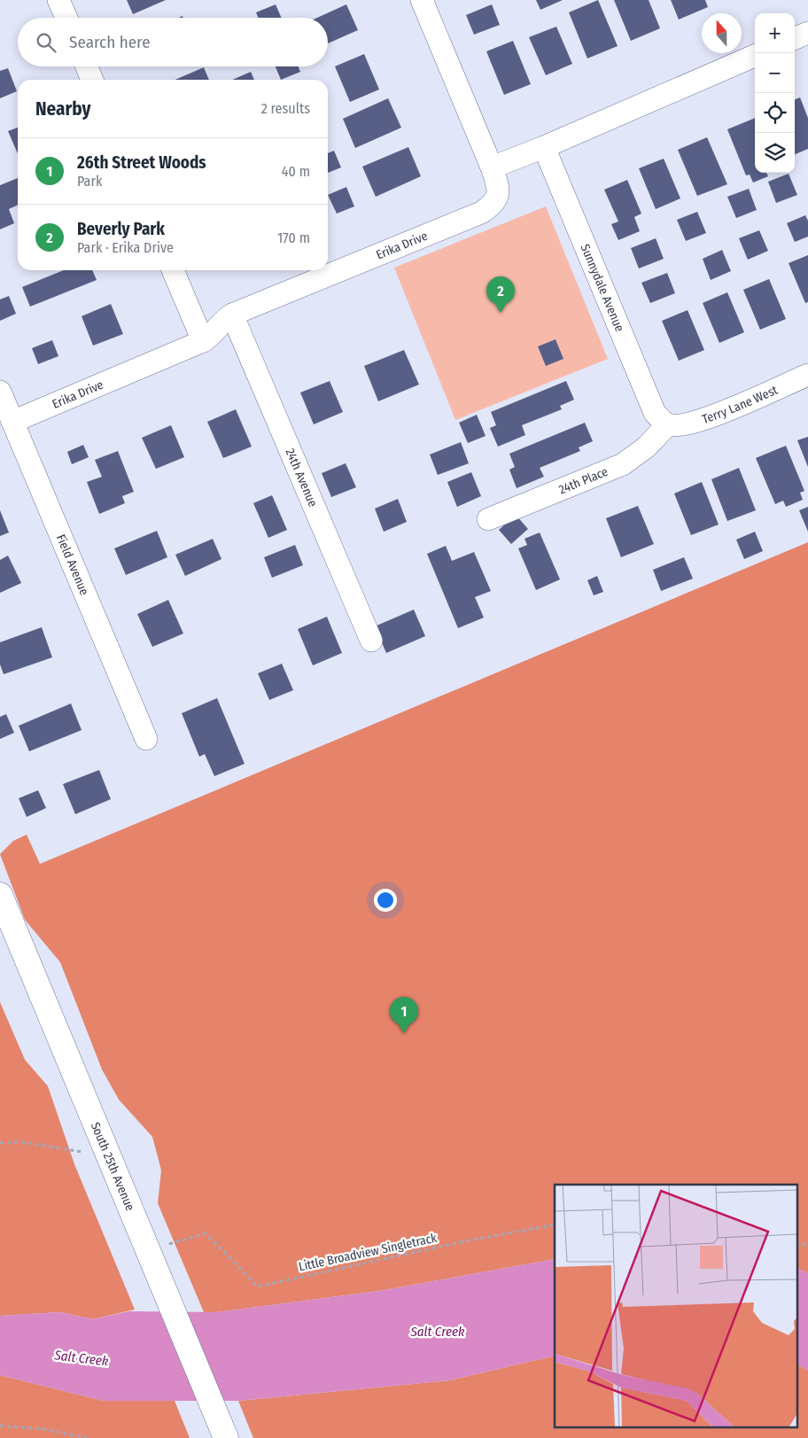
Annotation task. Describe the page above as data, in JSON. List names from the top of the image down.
{
  "streets": {
    "street": [
      "Erika Drive",
      "Sunnydale Avenue",
      "Terry Lane West",
      "24th Avenue",
      "24th Place",
      "Field Avenue",
      "South 25th Avenue"
    ],
    "path": ["Little Broadview Singletrack"]
  },
  "crossings": [
    ["Erika Drive", "24th Avenue"],
    ["Erika Drive", "Field Avenue"],
    ["Sunnydale Avenue", "Terry Lane West"],
    ["Sunnydale Avenue", "24th Place"],
    ["Terry Lane West", "24th Place"],
    ["South 25th Avenue", "Little Broadview Singletrack"]
  ],
  "water": ["Salt Creek"],
  "north": "top",
  "page": {
    "map_buttons": ["+", "−"],
    "search": "Search here",
    "heading": ["Nearby", "2 results"],
    "list": [
      {
        "mark": "1",
        "name": "26th Street Woods",
        "note": "Park",
        "value": "40 m"
      },
      {
        "mark": "2",
        "name": "Beverly Park",
        "note": "Park · Erika Drive",
        "value": "170 m"
      }
    ],
    "pins": ["2", "1"]
  }
}
